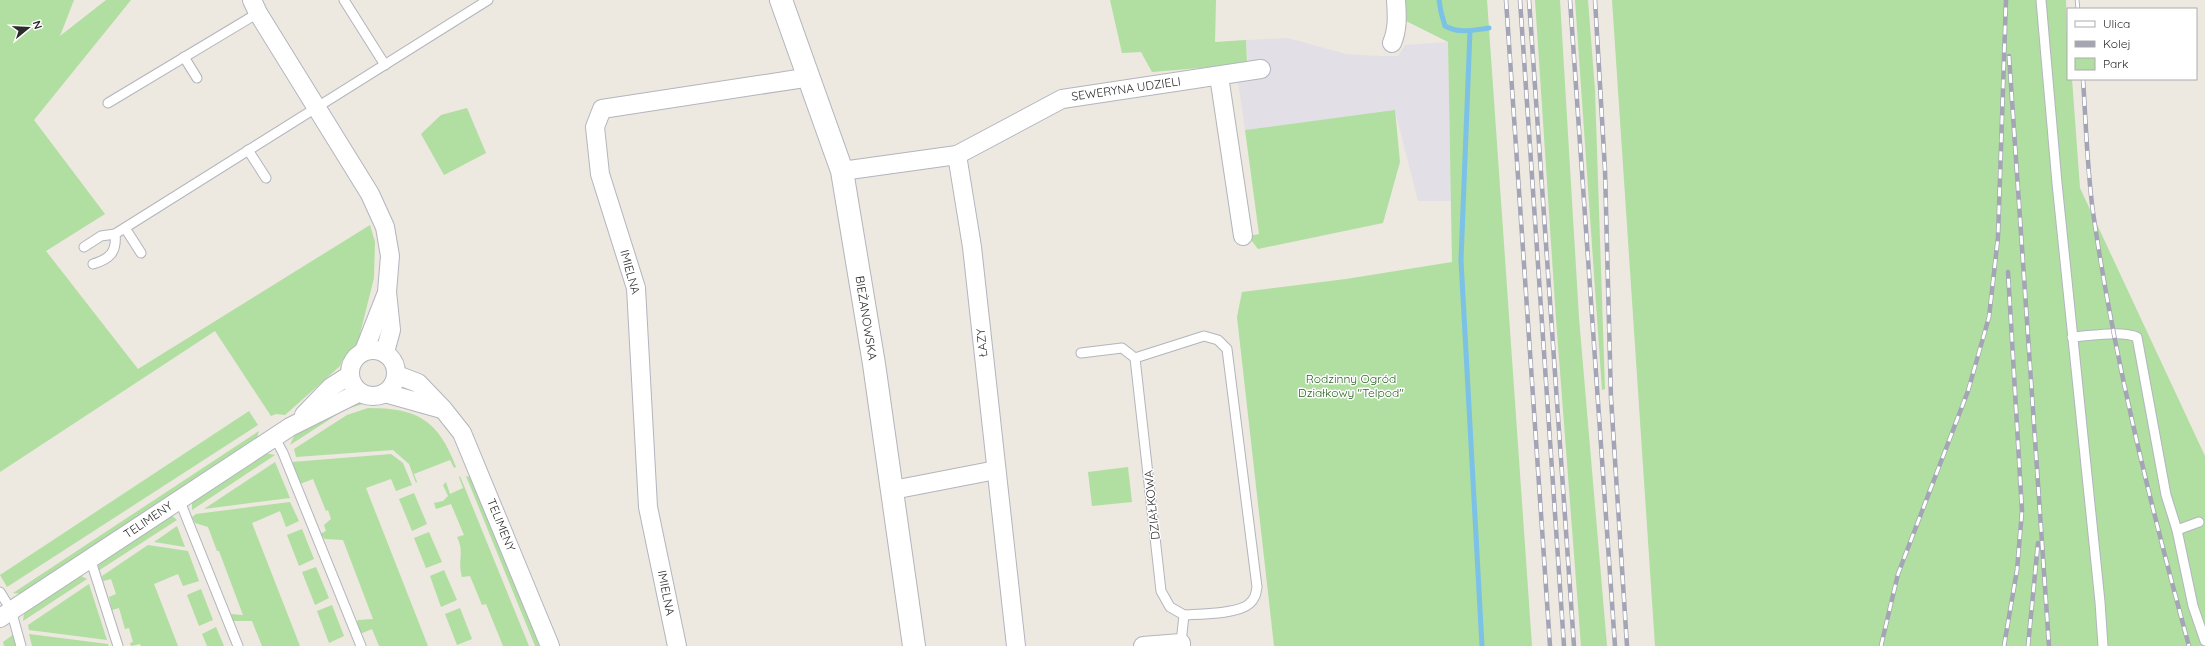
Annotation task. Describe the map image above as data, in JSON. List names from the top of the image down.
{
  "streets": {
    "street": [
      "SEWERYNA UDZIELI",
      "IMIELNA",
      "BIEŻANOWSKA",
      "ŁAZY",
      "TELIMENY"
    ],
    "lane": ["DZIAŁKOWA"]
  },
  "crossings": [
    ["SEWERYNA UDZIELI", "ŁAZY"],
    ["IMIELNA", "BIEŻANOWSKA"]
  ],
  "parks": ["Rodzinny Ogród Działkowy \"Telpod\""],
  "legend": ["Ulica", "Kolej", "Park"],
  "north": "right"
}
